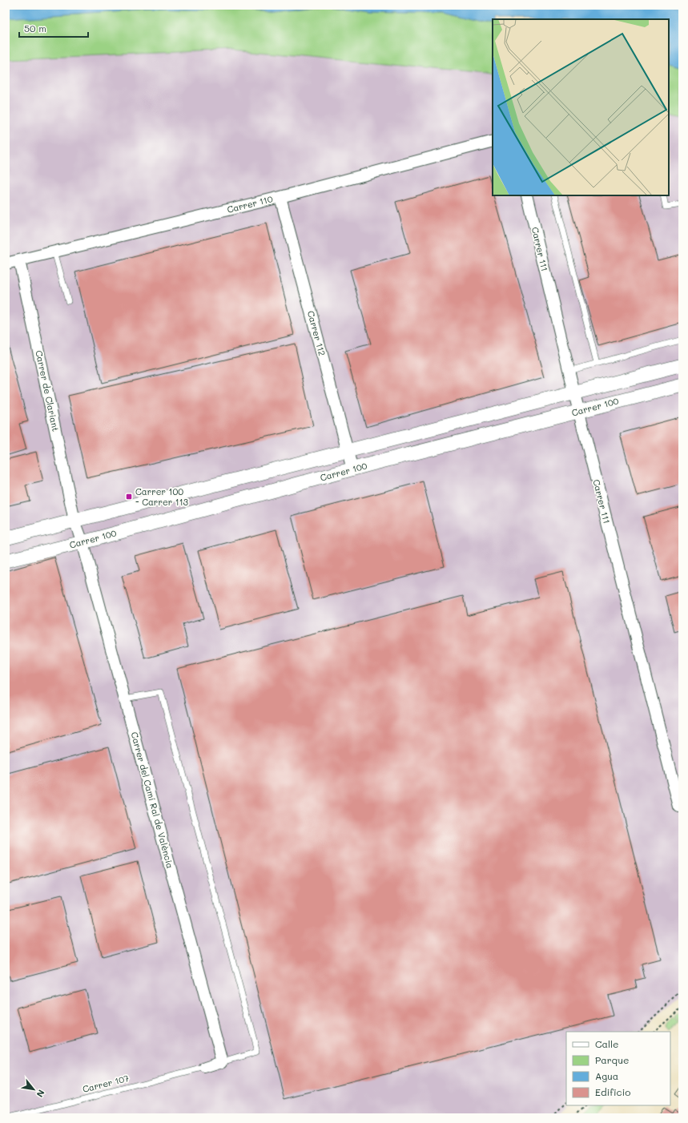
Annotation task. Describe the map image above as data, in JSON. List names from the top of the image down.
{
  "streets": {
    "street": [
      "Carrer 110",
      "Carrer 111",
      "Carrer 112",
      "Carrer de Clariant",
      "Carrer 100",
      "Carrer del Camí Ral de València"
    ],
    "lane": ["Carrer 107"]
  },
  "crossings": [
    ["Carrer 110", "Carrer 112"],
    ["Carrer 110", "Carrer de Clariant"],
    ["Carrer 111", "Carrer 100"],
    ["Carrer 112", "Carrer 100"],
    ["Carrer de Clariant", "Carrer del Camí Ral de València"],
    ["Carrer 100", "Carrer del Camí Ral de València"]
  ],
  "places": {
    "transit": ["Carrer 100 - Carrer 113"]
  },
  "legend": [
    "Calle",
    "Parque",
    "Agua",
    "Edificio"
  ],
  "scale_bar": "50 m",
  "north": "bottom right"
}
